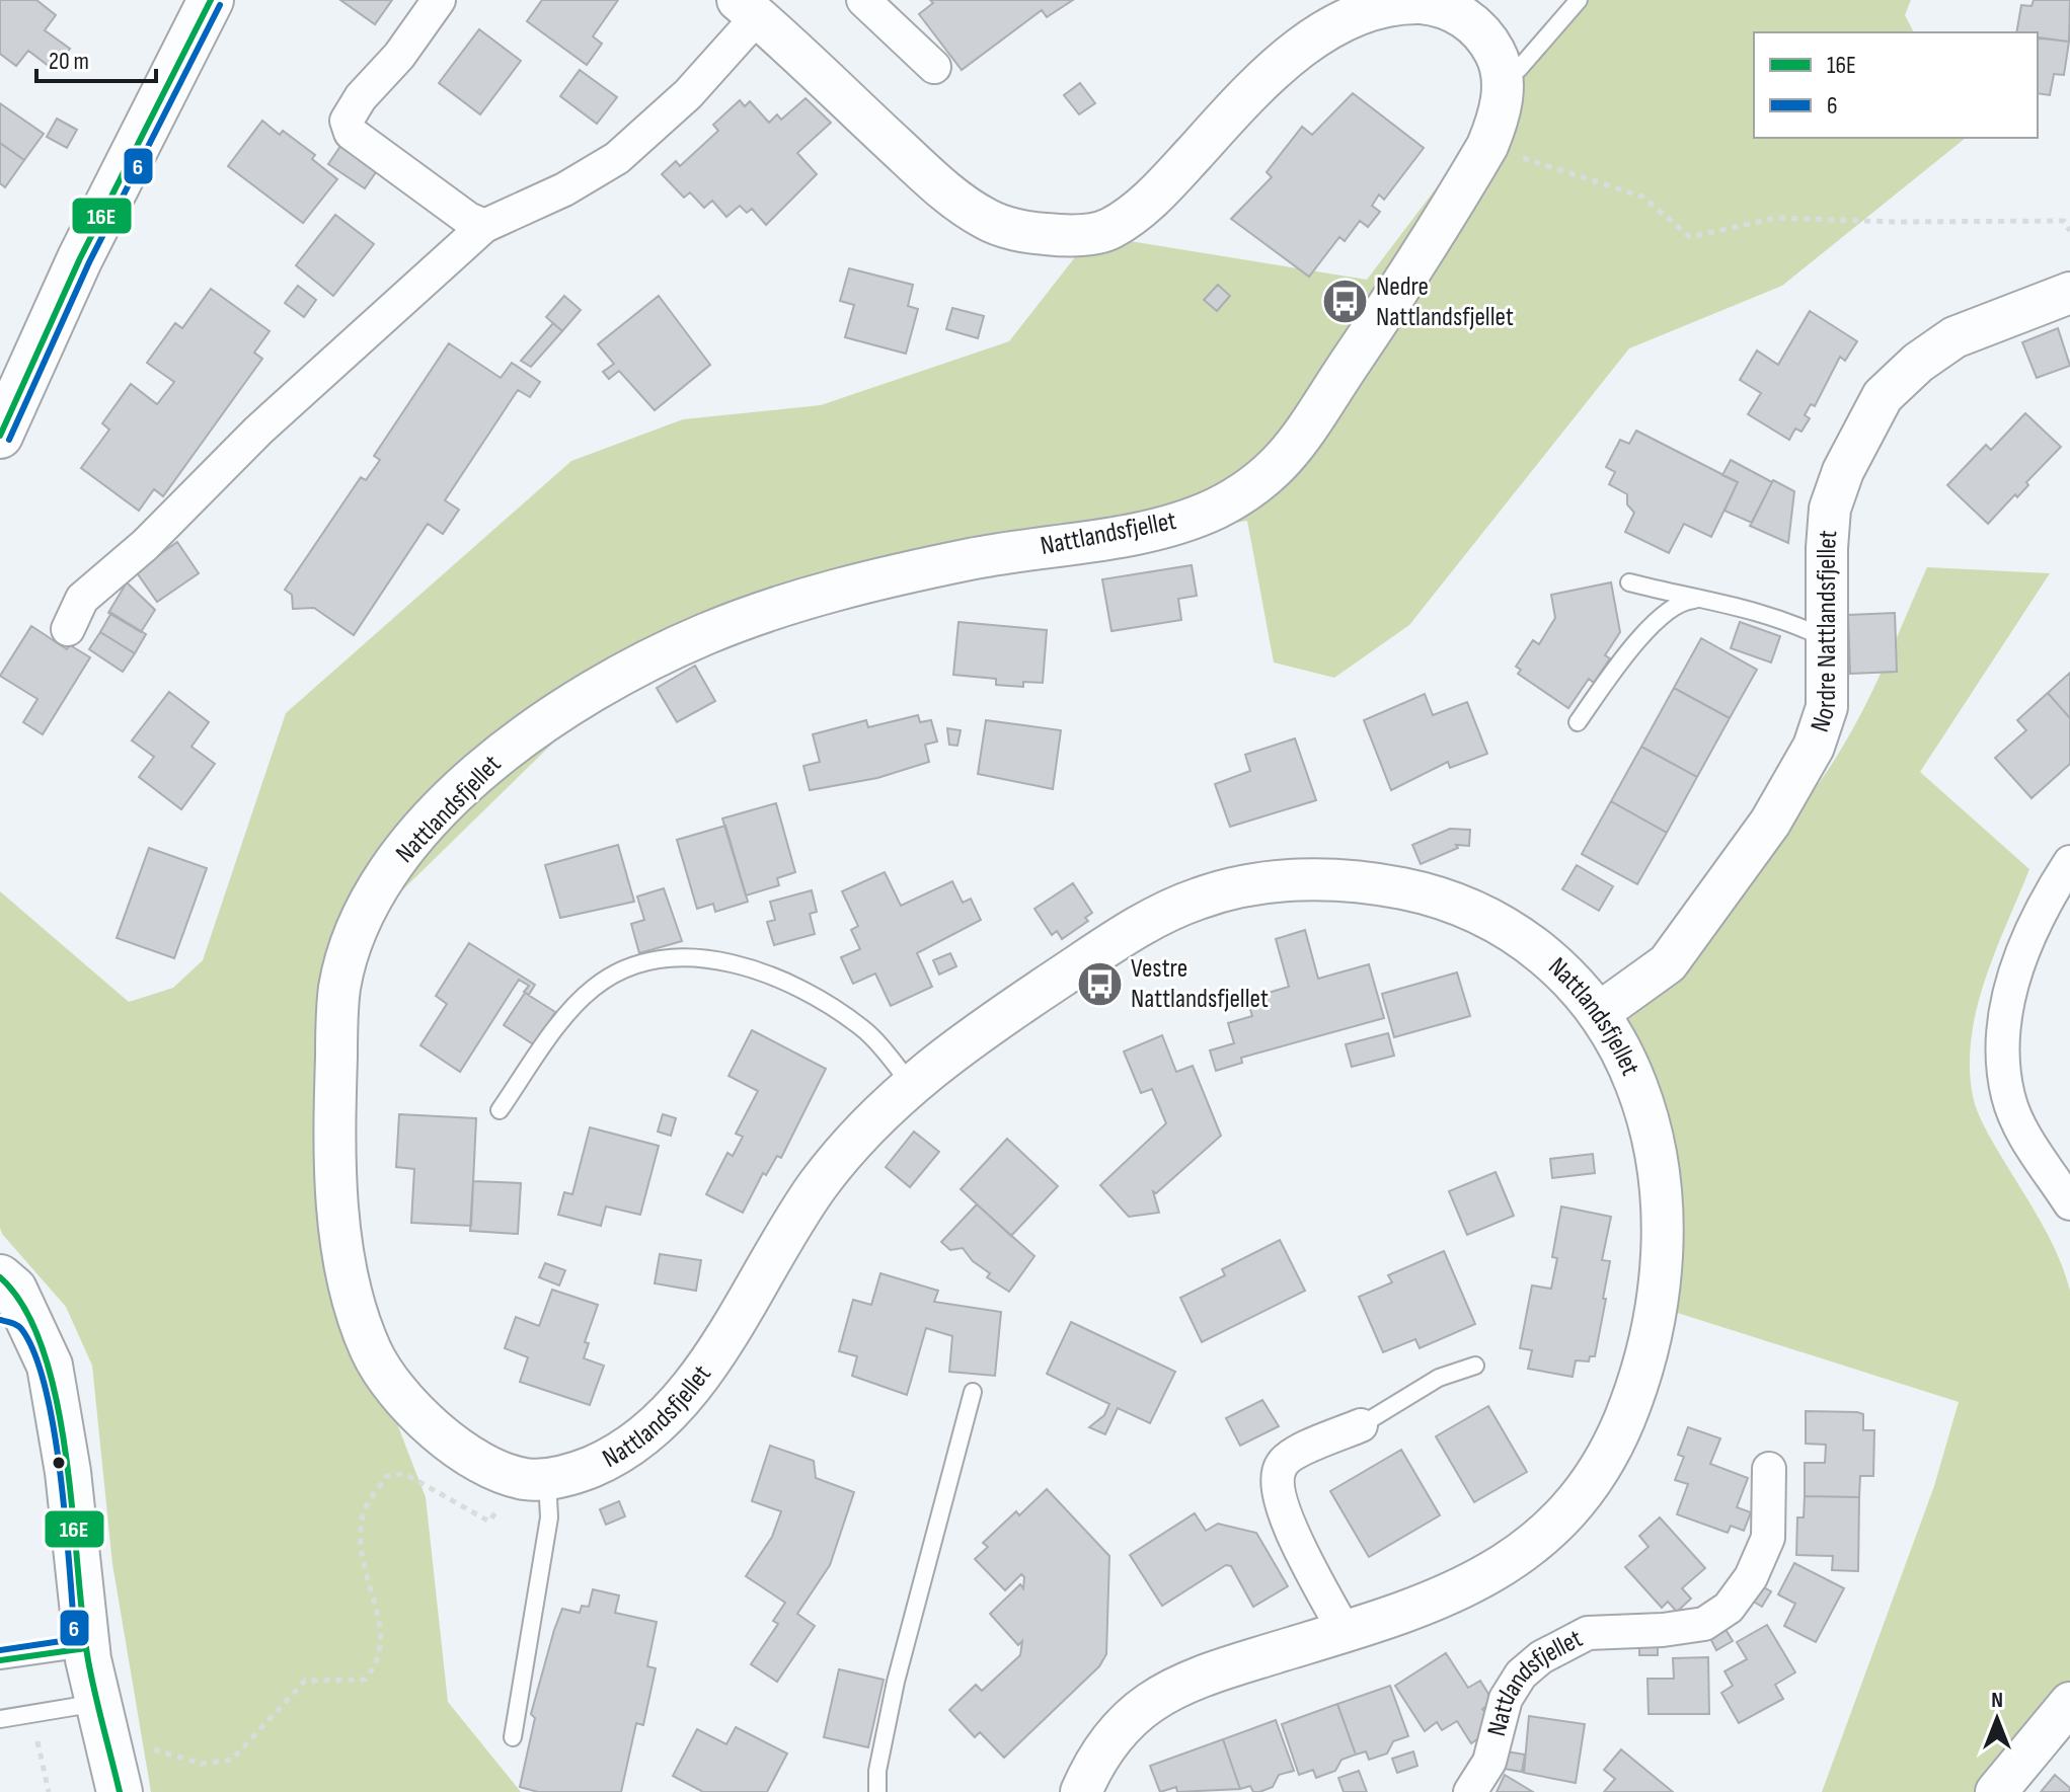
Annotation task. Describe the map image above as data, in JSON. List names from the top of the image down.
{
  "streets": {
    "street": ["Nattlandsfjellet", "Nordre Nattlandsfjellet"]
  },
  "crossings": [
    ["Nattlandsfjellet", "Nordre Nattlandsfjellet"]
  ],
  "places": {
    "bus stop": ["Nedre Nattlandsfjellet", "Vestre Nattlandsfjellet"]
  },
  "lines": ["transit line 16E", "transit line 6"],
  "legend": ["16E", "6"],
  "scale_bar": "20 m",
  "north": "top"
}
